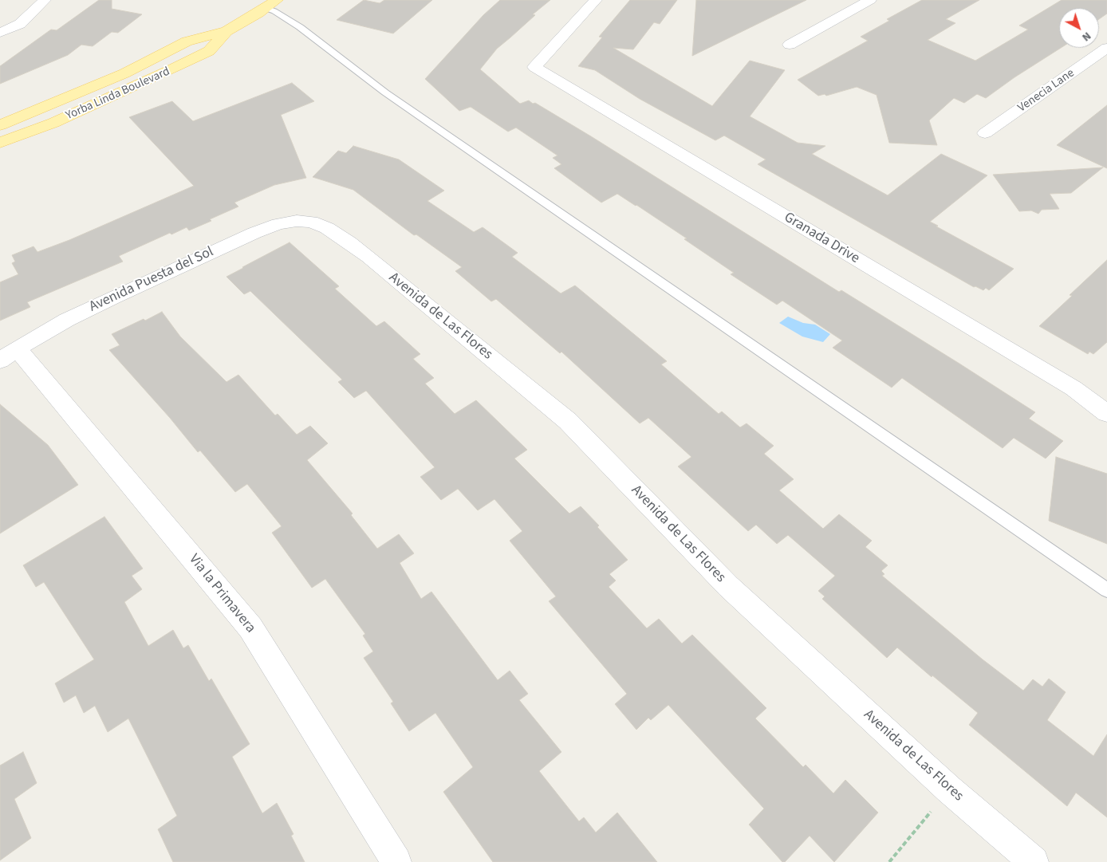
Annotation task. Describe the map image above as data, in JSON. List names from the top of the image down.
{
  "streets": {
    "main road": ["Yorba Linda Boulevard"],
    "street": [
      "Venecia Lane",
      "Granada Drive",
      "Avenida Puesta del Sol",
      "Avenida de Las Flores",
      "Via la Primavera"
    ]
  },
  "crossings": [
    ["Avenida Puesta del Sol", "Avenida de Las Flores"],
    ["Avenida Puesta del Sol", "Via la Primavera"]
  ],
  "north": "bottom right"
}
